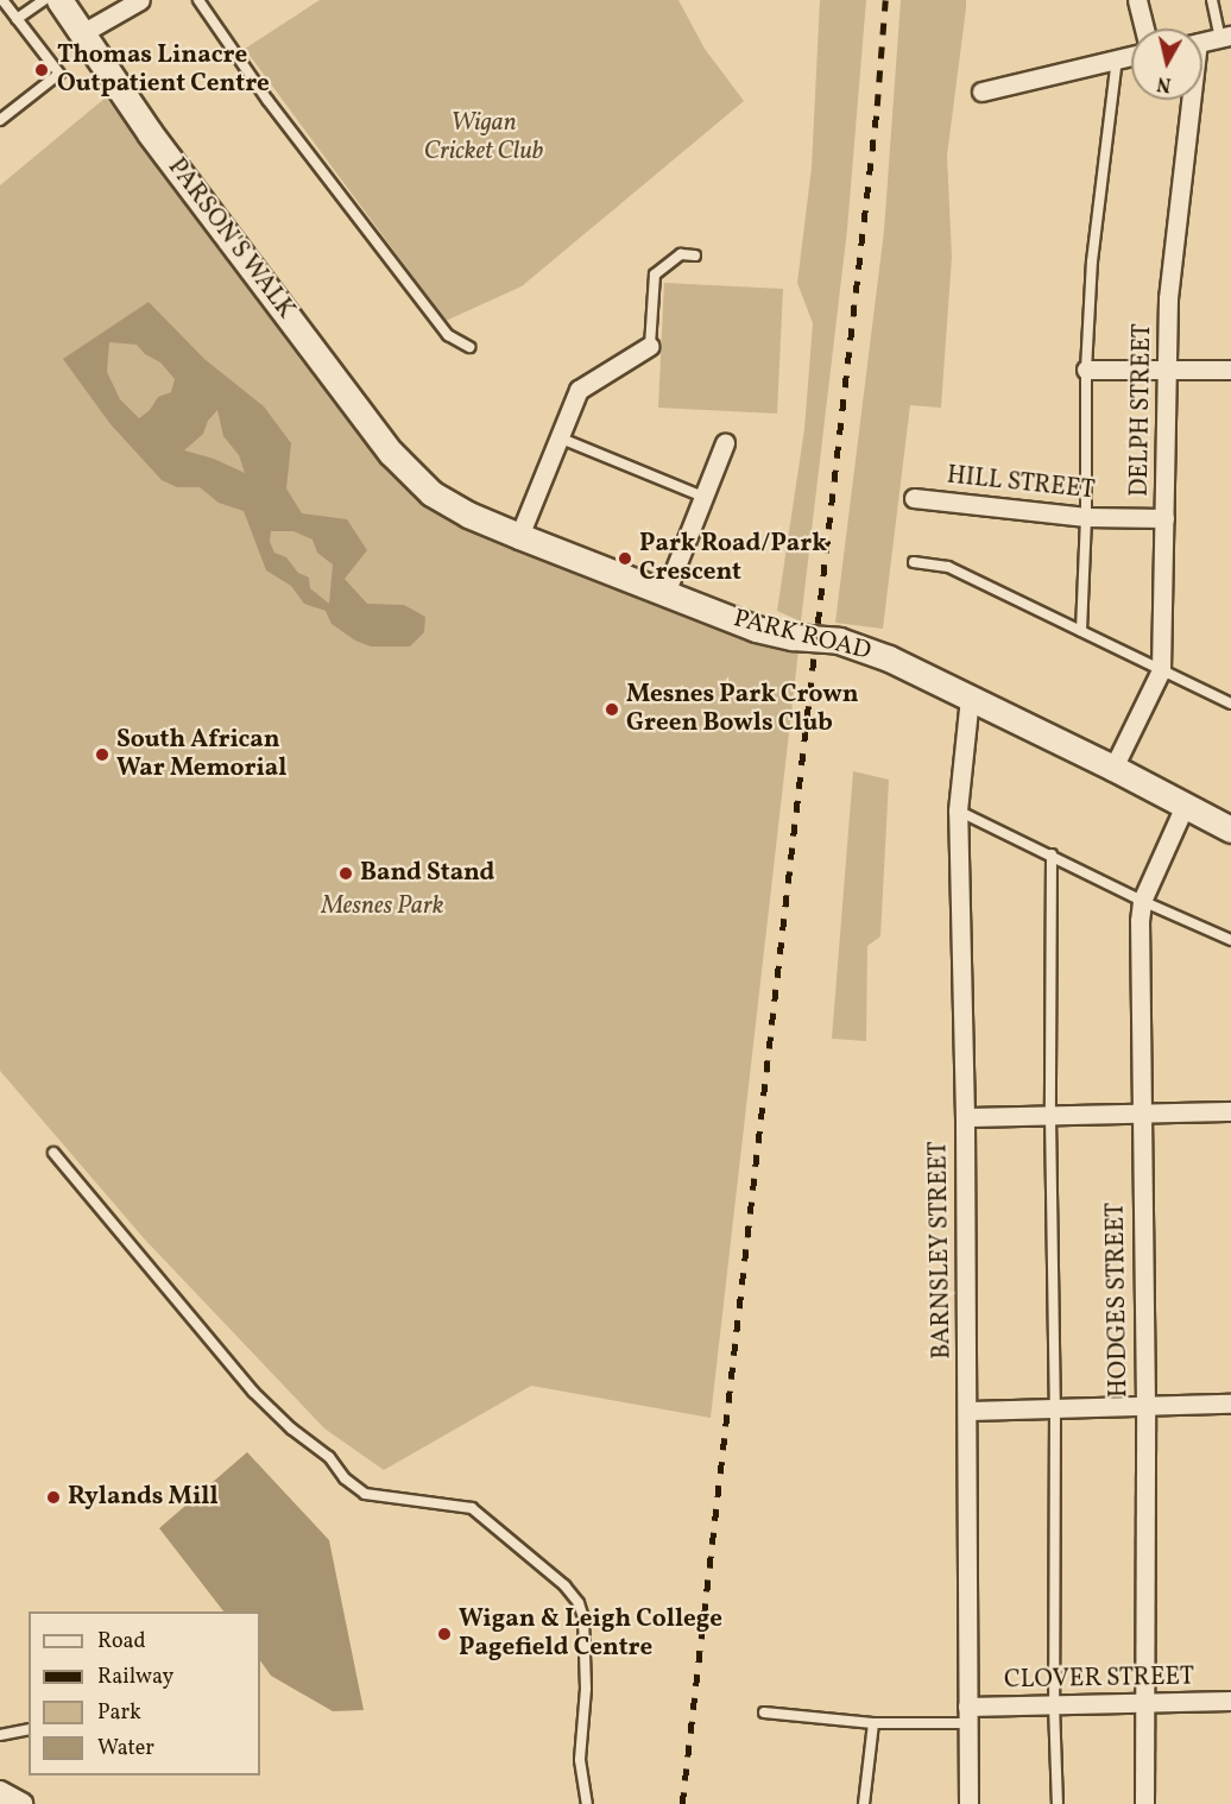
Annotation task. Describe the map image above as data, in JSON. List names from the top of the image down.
{
  "streets": {
    "main road": ["PARSON'S WALK", "PARK ROAD"],
    "street": [
      "DELPH STREET",
      "HILL STREET",
      "BARNSLEY STREET",
      "HODGES STREET",
      "CLOVER STREET"
    ]
  },
  "crossings": [
    ["PARSON'S WALK", "PARK ROAD"],
    ["DELPH STREET", "HILL STREET"],
    ["DELPH STREET", "PARK ROAD"],
    ["PARK ROAD", "BARNSLEY STREET"],
    ["PARK ROAD", "HODGES STREET"],
    ["BARNSLEY STREET", "CLOVER STREET"],
    ["HODGES STREET", "CLOVER STREET"]
  ],
  "parks": ["Wigan Cricket Club", "Mesnes Park"],
  "places": [
    "Thomas Linacre Outpatient Centre",
    "Park Road/Park Crescent",
    "Mesnes Park Crown Green Bowls Club",
    "South African War Memorial",
    "Band Stand",
    "Rylands Mill",
    "Wigan & Leigh College Pagefield Centre"
  ],
  "legend": [
    "Road",
    "Railway",
    "Park",
    "Water"
  ],
  "north": "bottom"
}
